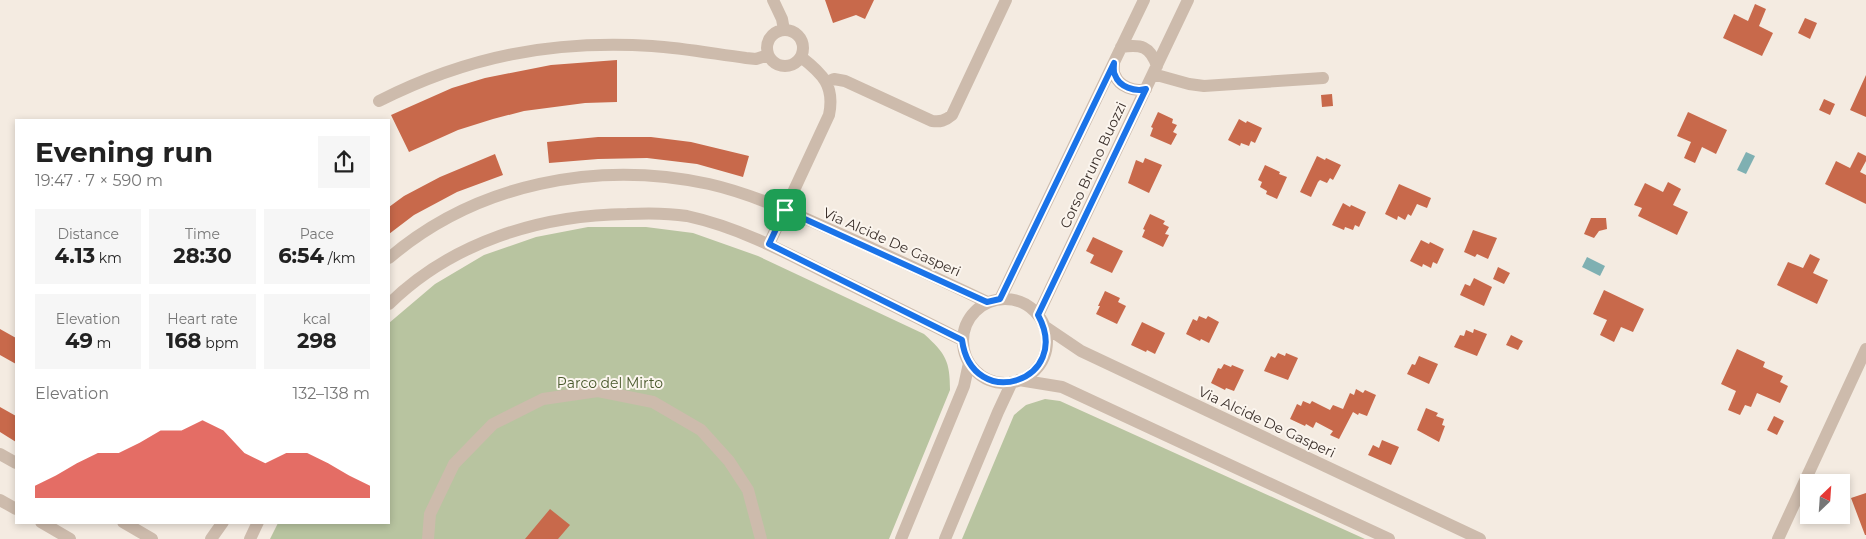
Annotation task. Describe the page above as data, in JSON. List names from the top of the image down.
{
  "streets": {
    "street": ["Corso Bruno Buozzi", "Via Alcide De Gasperi"]
  },
  "crossings": [
    ["Corso Bruno Buozzi", "Via Alcide De Gasperi"]
  ],
  "parks": ["Parco del Mirto"],
  "north": "top right",
  "page": {
    "heading": ["Evening run", "19:47 · 7 × 590 m"],
    "stats": [
      ["Distance", "4.13 km"],
      ["Time", "28:30"],
      ["Pace", "6:54 /km"],
      ["Elevation", "49 m"],
      ["Heart rate", "168 bpm"],
      ["kcal", "298"]
    ],
    "chart": ["Elevation", "132–138 m"]
  }
}
